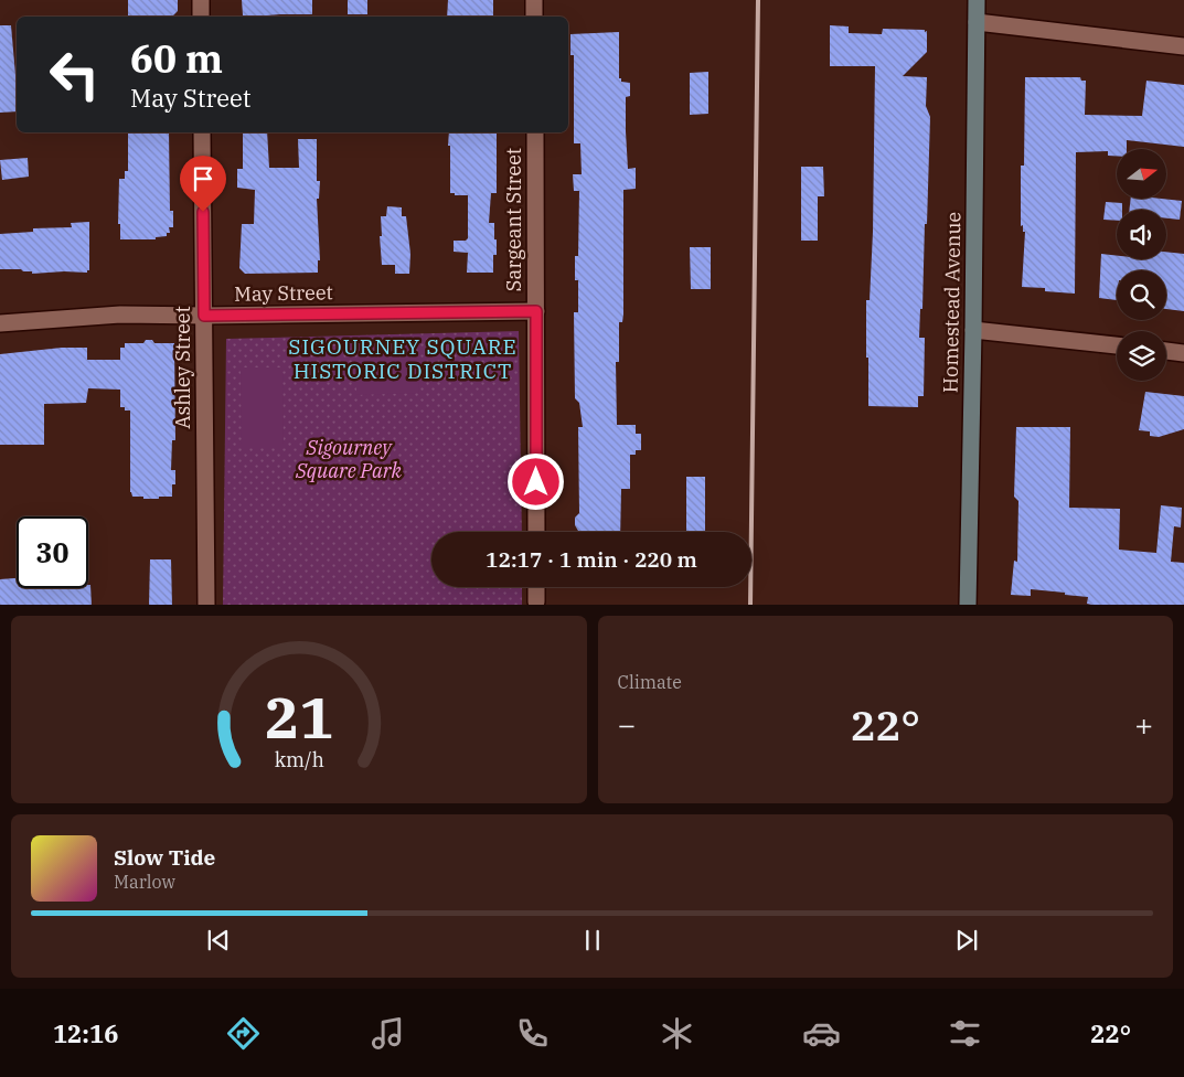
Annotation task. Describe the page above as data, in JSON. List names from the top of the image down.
{
  "streets": {
    "main road": ["Homestead Avenue"],
    "street": ["Sargeant Street", "May Street", "Ashley Street"]
  },
  "crossings": [
    ["Sargeant Street", "May Street"],
    ["May Street", "Ashley Street"]
  ],
  "districts": ["SIGOURNEY SQUARE HISTORIC DISTRICT"],
  "parks": ["Sigourney Square Park"],
  "north": "right",
  "page": {
    "turn": ["60 m", "May Street"],
    "limit": "30",
    "trip": "12:17 · 1 min · 220 m",
    "tile": "Climate",
    "heat": ["−", "22°", "+"],
    "song": ["Slow Tide", "Marlow"],
    "tabs": ["12:16", "22°"],
    "gauge": ["21", "km/h"]
  }
}
